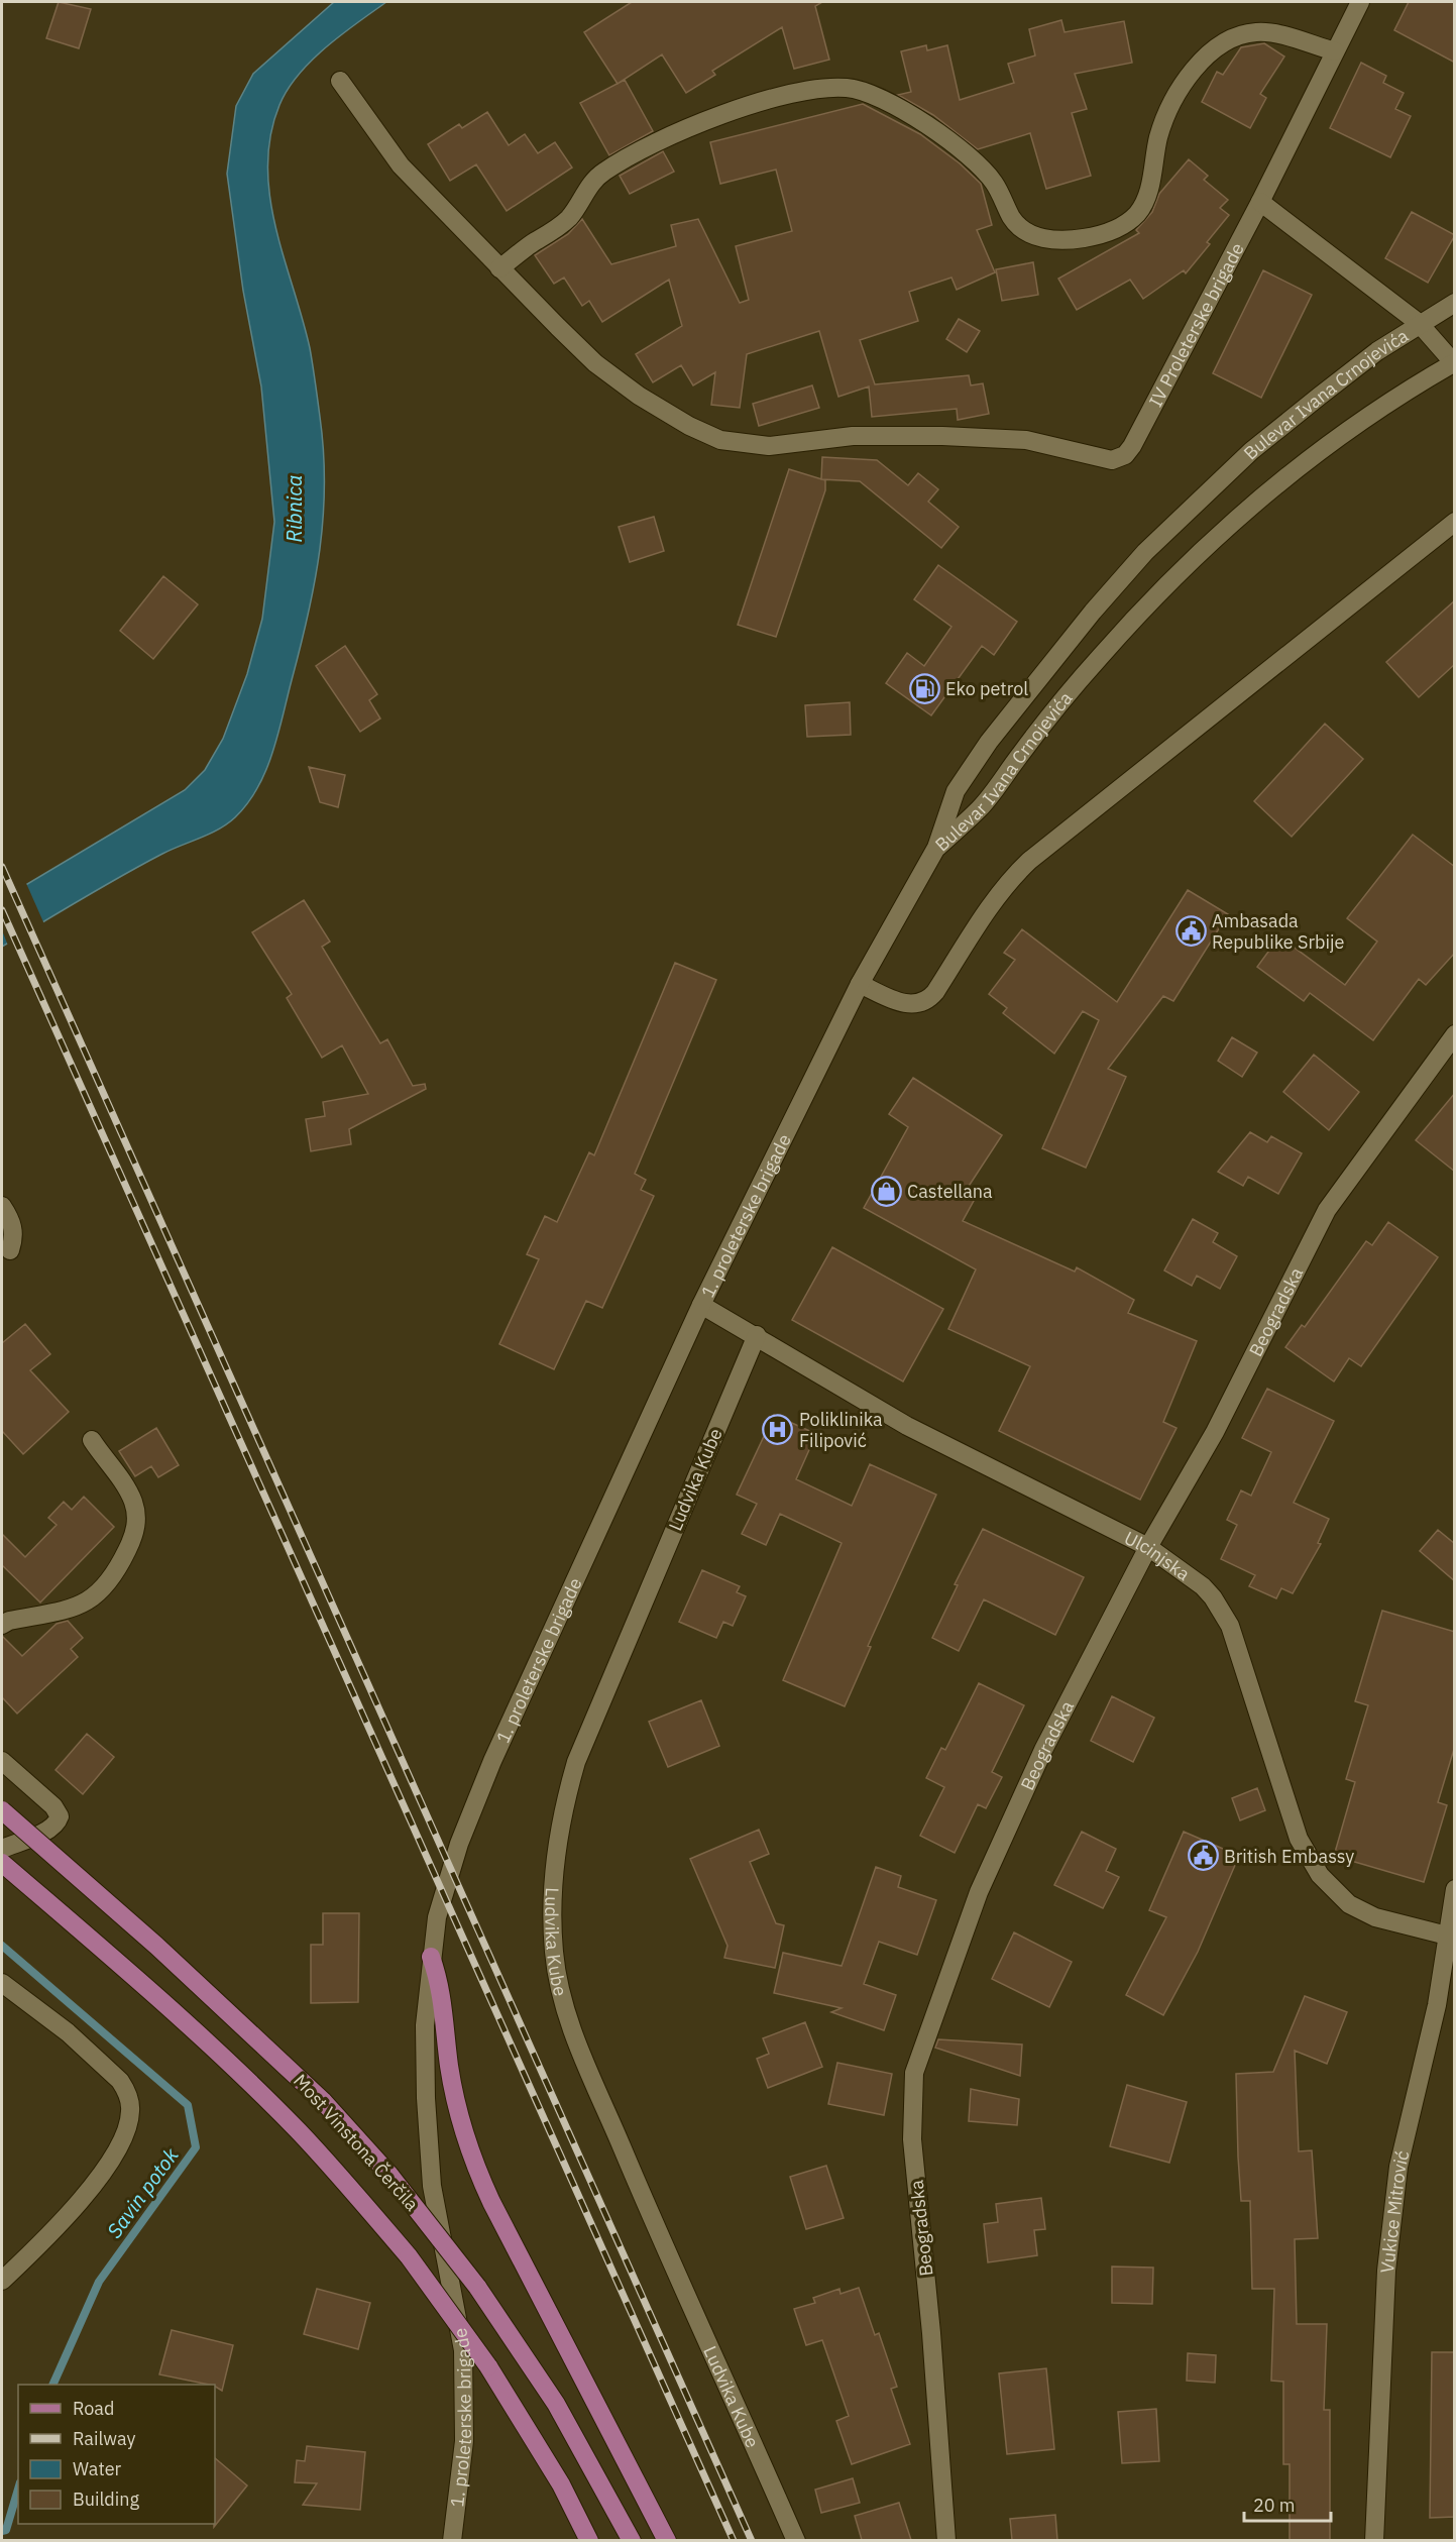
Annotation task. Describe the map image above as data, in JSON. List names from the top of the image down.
{
  "streets": {
    "main road": ["Most Vinstona Čerčila"],
    "street": [
      "IV Proleterske brigade",
      "Bulevar Ivana Crnojevića",
      "1. proleterske brigade",
      "Beogradska",
      "Ludvika Kube",
      "Ulcinjska",
      "Vukice Mitrović"
    ]
  },
  "crossings": [
    ["Bulevar Ivana Crnojevića", "1. proleterske brigade"],
    ["1. proleterske brigade", "Ulcinjska"],
    ["Beogradska", "Ulcinjska"],
    ["Ludvika Kube", "Ulcinjska"],
    ["Ulcinjska", "Vukice Mitrović"]
  ],
  "water": ["Ribnica", "Savin potok"],
  "places": {
    "fuel station": ["Eko petrol"],
    "public building": ["Ambasada Republike Srbije", "British Embassy"],
    "shop": ["Castellana"],
    "hospital": ["Poliklinika Filipović"]
  },
  "legend": [
    "Road",
    "Railway",
    "Water",
    "Building"
  ],
  "scale_bar": "20 m"
}
